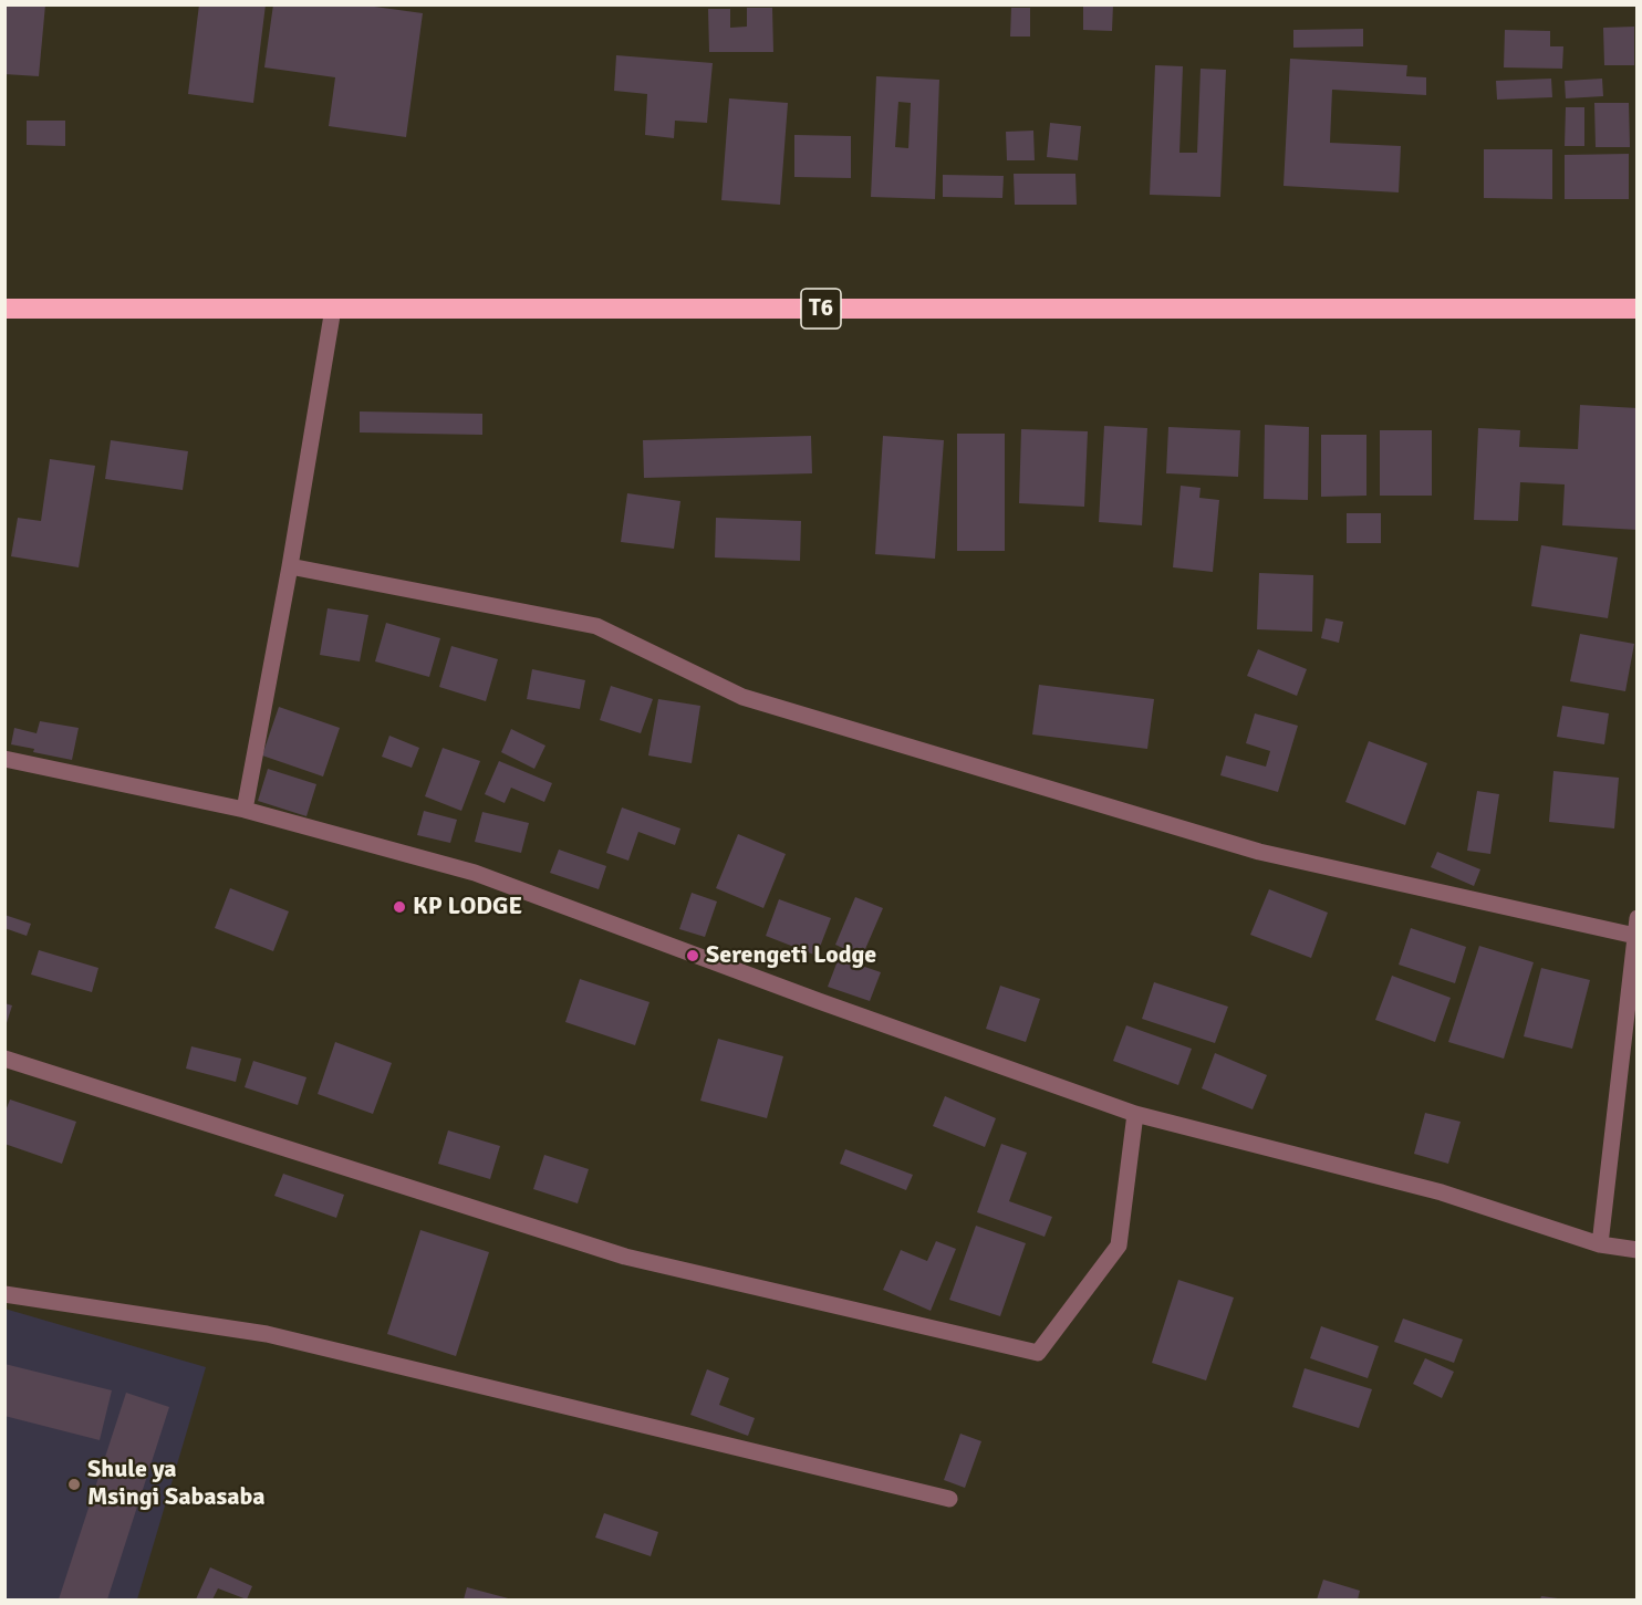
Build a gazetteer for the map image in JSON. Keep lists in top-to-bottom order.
{
  "streets": {
    "highway": ["T6"]
  },
  "places": ["KP LODGE", "Serengeti Lodge", "Shule ya Msingi Sabasaba"]
}
